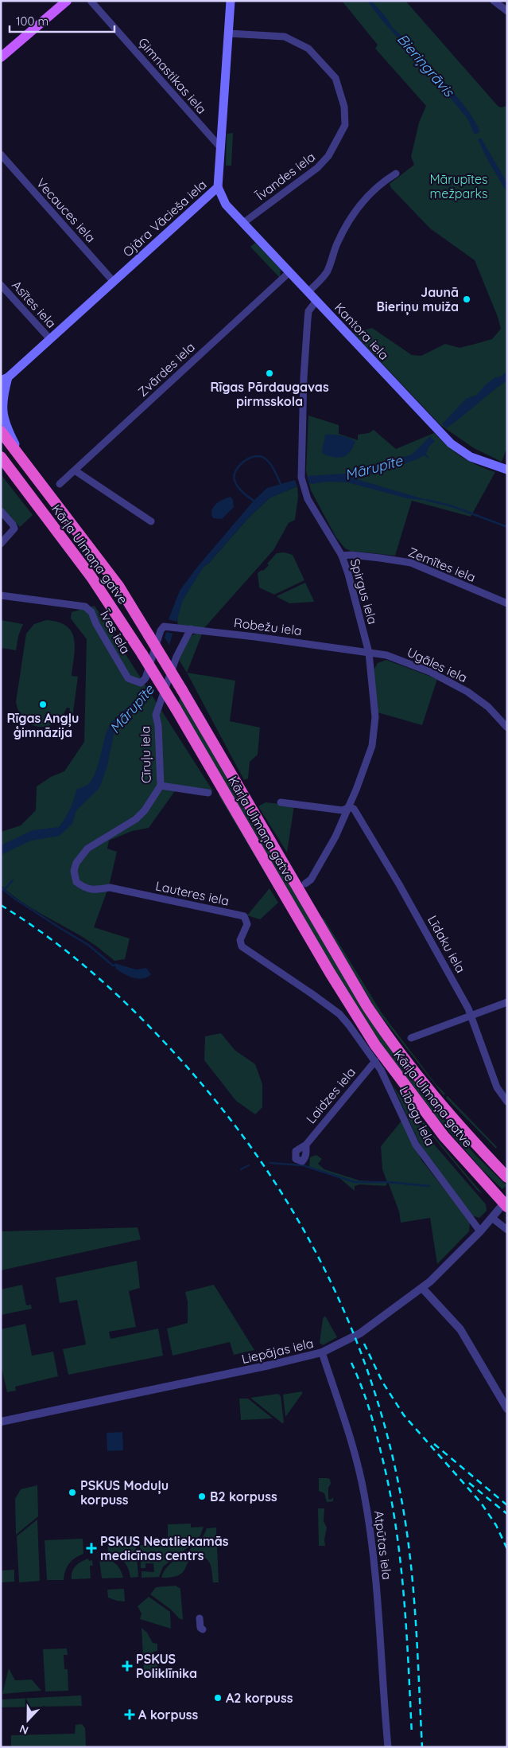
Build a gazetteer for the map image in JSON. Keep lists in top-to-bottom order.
{
  "streets": {
    "highway": ["Kārļa Ulmaņa gatve"],
    "main road": ["Ojāra Vācieša iela", "Kantora iela"],
    "street": [
      "Ģimnastikas iela",
      "Īvandes iela",
      "Vecauces iela",
      "Asītes iela",
      "Zvārdes iela",
      "Zemītes iela",
      "Spirgus iela",
      "Robežu iela",
      "Īves iela",
      "Ugāles iela",
      "Cīruļu iela",
      "Lauteres iela",
      "Līdaku iela",
      "Laidzes iela",
      "Lībagu iela",
      "Liepājas iela",
      "Atpūtas iela"
    ]
  },
  "crossings": [
    ["Ģimnastikas iela", "Ojāra Vācieša iela"],
    ["Īvandes iela", "Ojāra Vācieša iela"],
    ["Īvandes iela", "Kantora iela"],
    ["Vecauces iela", "Ojāra Vācieša iela"],
    ["Ojāra Vācieša iela", "Asītes iela"],
    ["Ojāra Vācieša iela", "Kantora iela"],
    ["Ojāra Vācieša iela", "Kārļa Ulmaņa gatve"],
    ["Kantora iela", "Zvārdes iela"],
    ["Kantora iela", "Spirgus iela"],
    ["Kārļa Ulmaņa gatve", "Liepājas iela"],
    ["Zemītes iela", "Spirgus iela"],
    ["Spirgus iela", "Robežu iela"],
    ["Spirgus iela", "Ugāles iela"],
    ["Spirgus iela", "Līdaku iela"],
    ["Robežu iela", "Īves iela"],
    ["Robežu iela", "Ugāles iela"],
    ["Robežu iela", "Cīruļu iela"],
    ["Cīruļu iela", "Lauteres iela"],
    ["Lauteres iela", "Lībagu iela"],
    ["Laidzes iela", "Lībagu iela"],
    ["Lībagu iela", "Liepājas iela"],
    ["Liepājas iela", "Atpūtas iela"]
  ],
  "water": ["Bieriņgrāvis", "Mārupīte"],
  "parks": ["Mārupītes mežparks"],
  "places": {
    "other": [
      "Jaunā Bieriņu muiža",
      "Rīgas Pārdaugavas pirmsskola",
      "Rīgas Angļu ģimnāzija",
      "PSKUS Moduļu korpuss",
      "B2 korpuss",
      "A2 korpuss"
    ],
    "health": ["PSKUS Neatliekamās medicīnas centrs", "PSKUS Poliklīnika", "A korpuss"]
  },
  "scale_bar": "100 m",
  "north": "bottom"
}
